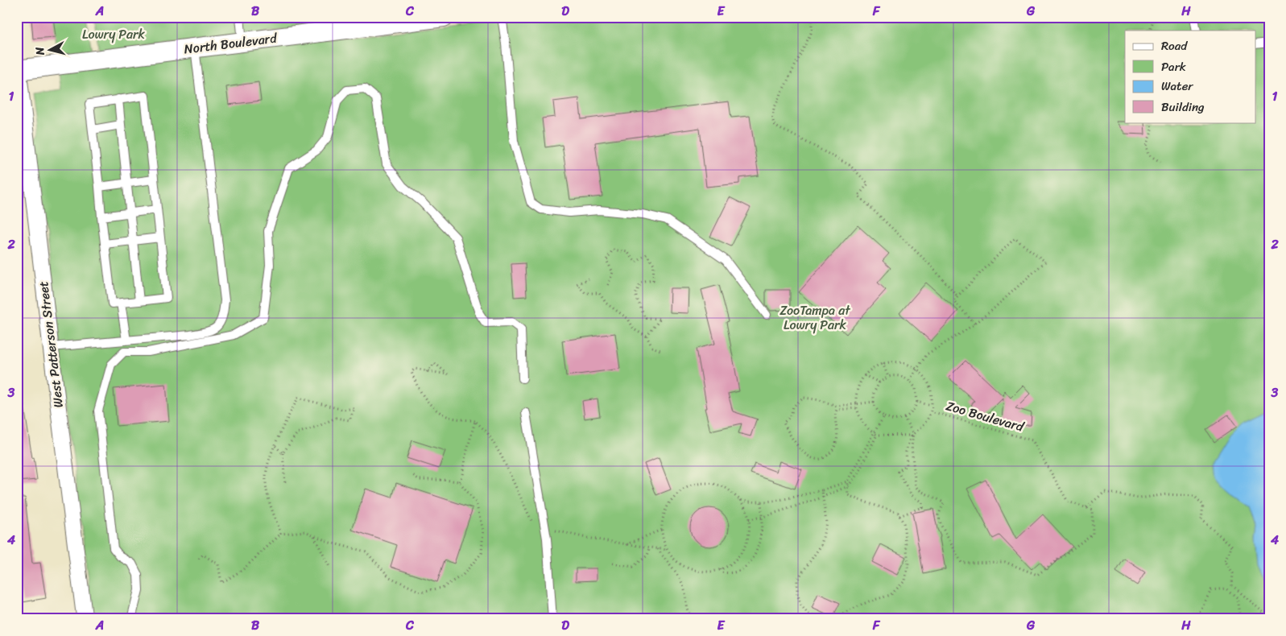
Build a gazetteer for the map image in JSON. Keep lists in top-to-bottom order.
{
  "streets": {
    "street": ["North Boulevard", "West Patterson Street"],
    "path": ["Zoo Boulevard"]
  },
  "crossings": [
    ["North Boulevard", "West Patterson Street"]
  ],
  "parks": ["Lowry Park", "ZooTampa at Lowry Park"],
  "legend": [
    "Road",
    "Park",
    "Water",
    "Building"
  ],
  "north": "left",
  "grid": {
    "columns": [
      "A",
      "B",
      "C",
      "D",
      "E",
      "F",
      "G",
      "H"
    ],
    "rows": [
      "1",
      "2",
      "3",
      "4"
    ]
  }
}
